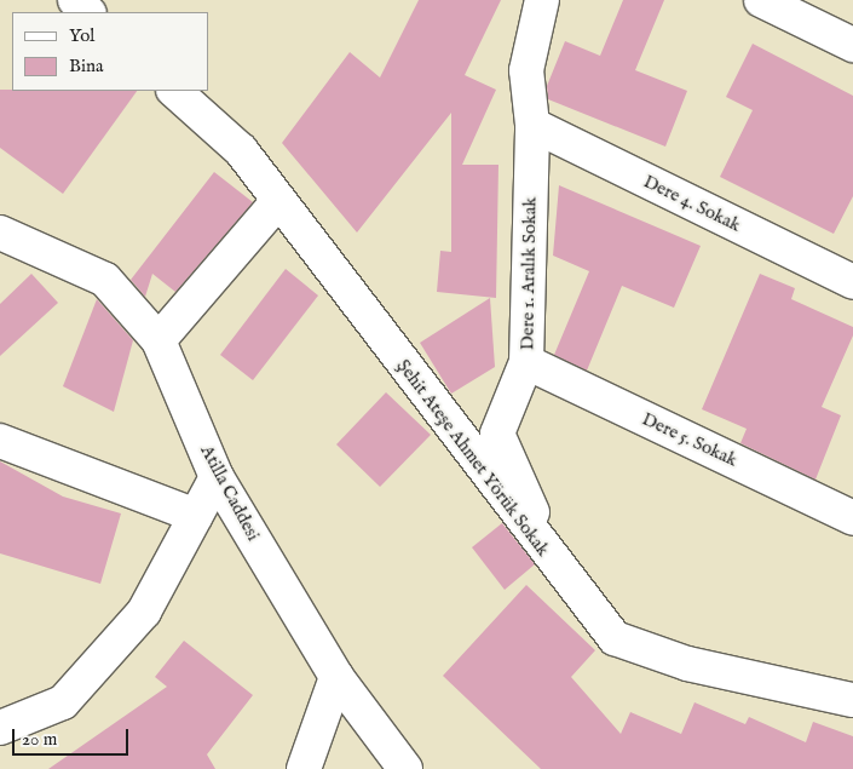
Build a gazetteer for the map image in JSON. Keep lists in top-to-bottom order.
{
  "streets": {
    "street": [
      "Dere 4. Sokak",
      "Dere 1. Aralık Sokak",
      "Dere 5. Sokak",
      "Şehit Ateşe Ahmet Yörük Sokak",
      "Atilla Caddesi"
    ]
  },
  "crossings": [
    ["Dere 4. Sokak", "Dere 1. Aralık Sokak"],
    ["Dere 1. Aralık Sokak", "Dere 5. Sokak"],
    ["Dere 1. Aralık Sokak", "Şehit Ateşe Ahmet Yörük Sokak"]
  ],
  "legend": ["Yol", "Bina"],
  "scale_bar": "20 m"
}
